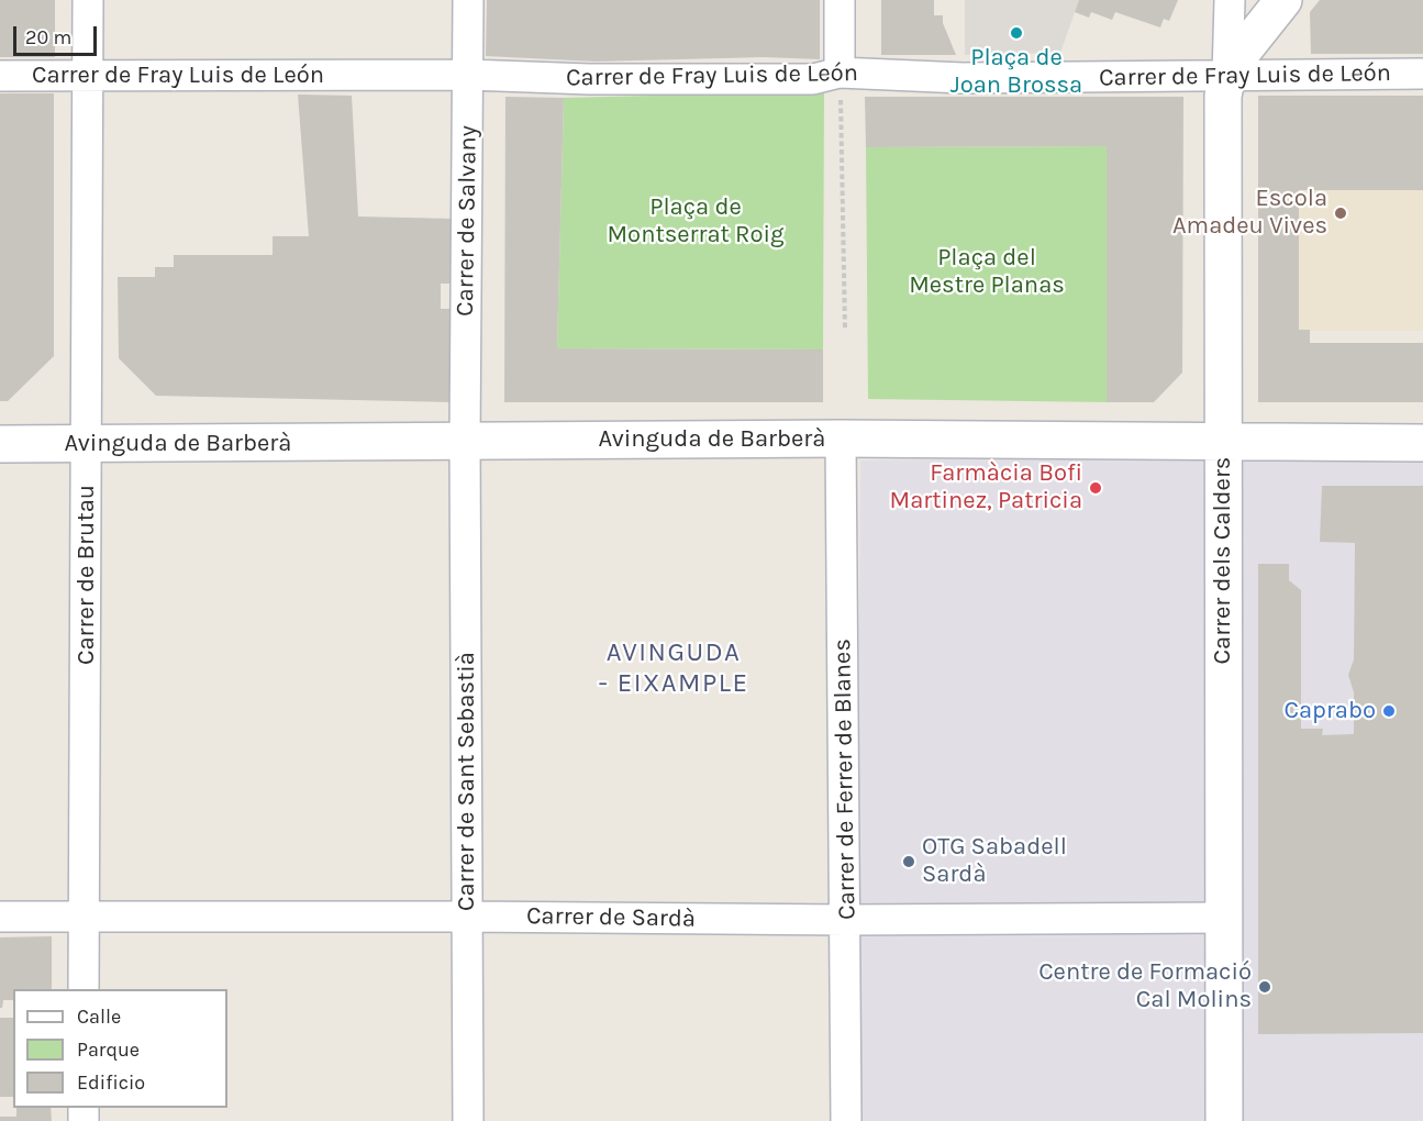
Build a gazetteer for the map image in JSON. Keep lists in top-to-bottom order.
{
  "streets": {
    "street": [
      "Carrer de Fray Luis de León",
      "Carrer de Salvany",
      "Avinguda de Barberà",
      "Carrer dels Calders",
      "Carrer de Brutau",
      "Carrer de Ferrer de Blanes",
      "Carrer de Sant Sebastià",
      "Carrer de Sardà"
    ]
  },
  "crossings": [
    ["Carrer de Fray Luis de León", "Carrer de Salvany"],
    ["Carrer de Fray Luis de León", "Carrer dels Calders"],
    ["Carrer de Fray Luis de León", "Carrer de Brutau"],
    ["Carrer de Salvany", "Avinguda de Barberà"],
    ["Carrer de Salvany", "Carrer de Sant Sebastià"],
    ["Avinguda de Barberà", "Carrer dels Calders"],
    ["Avinguda de Barberà", "Carrer de Brutau"],
    ["Avinguda de Barberà", "Carrer de Ferrer de Blanes"],
    ["Avinguda de Barberà", "Carrer de Sant Sebastià"],
    ["Carrer dels Calders", "Carrer de Sardà"],
    ["Carrer de Brutau", "Carrer de Sardà"],
    ["Carrer de Ferrer de Blanes", "Carrer de Sardà"],
    ["Carrer de Sant Sebastià", "Carrer de Sardà"]
  ],
  "districts": ["AVINGUDA - EIXAMPLE"],
  "parks": ["Plaça de Montserrat Roig", "Plaça del Mestre Planas"],
  "places": [
    "Plaça de Joan Brossa",
    "Escola Amadeu Vives",
    "Farmàcia Bofi Martinez, Patricia",
    "Caprabo",
    "OTG Sabadell Sardà",
    "Centre de Formació Cal Molins"
  ],
  "legend": ["Calle", "Parque", "Edificio"],
  "scale_bar": "20 m"
}
